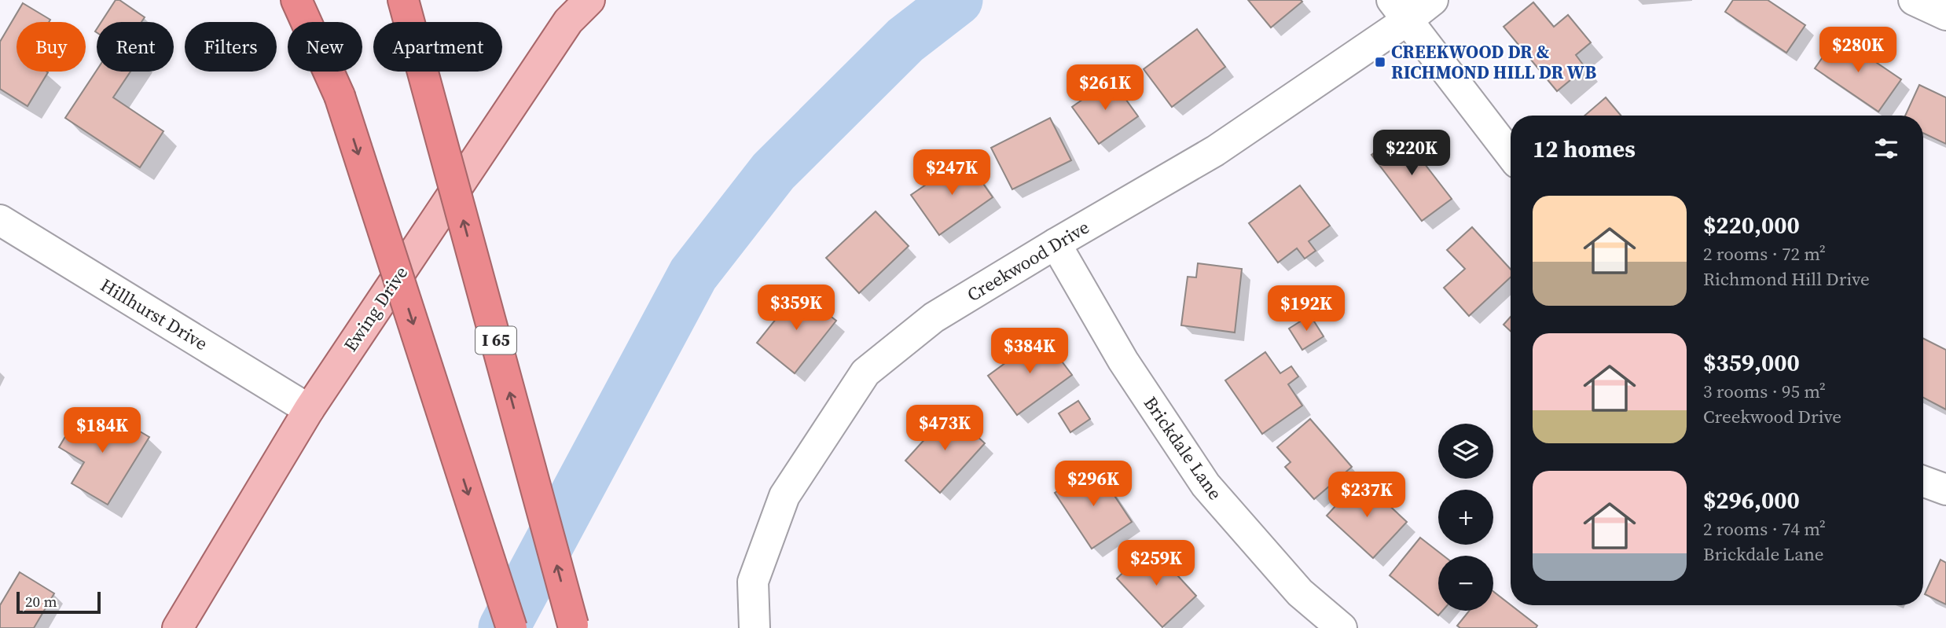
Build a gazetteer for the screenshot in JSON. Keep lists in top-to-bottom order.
{
  "streets": {
    "highway": ["I 65"],
    "main road": ["Ewing Drive"],
    "street": ["Creekwood Drive", "Hillhurst Drive", "Brickdale Lane"]
  },
  "crossings": [
    ["Creekwood Drive", "Brickdale Lane"],
    ["Ewing Drive", "Hillhurst Drive"]
  ],
  "places": {
    "transit": ["CREEKWOOD DR & RICHMOND HILL DR WB"]
  },
  "scale_bar": "20 m",
  "page": {
    "chip": [
      "Buy",
      "Rent",
      "Filters",
      "New",
      "Apartment"
    ],
    "price": [
      "$280K",
      "$261K",
      "$220K",
      "$247K",
      "$359K",
      "$192K",
      "$384K",
      "$473K",
      "$184K",
      "$296K",
      "$237K",
      "$259K"
    ],
    "heading": "12 homes",
    "list": [
      {
        "name": "$220,000",
        "note": "2 rooms · 72 m² · Richmond Hill Drive"
      },
      {
        "name": "$359,000",
        "note": "3 rooms · 95 m² · Creekwood Drive"
      },
      {
        "name": "$296,000",
        "note": "2 rooms · 74 m² · Brickdale Lane"
      }
    ],
    "map_buttons": ["+", "−"],
    "scale": "20 m"
  }
}
